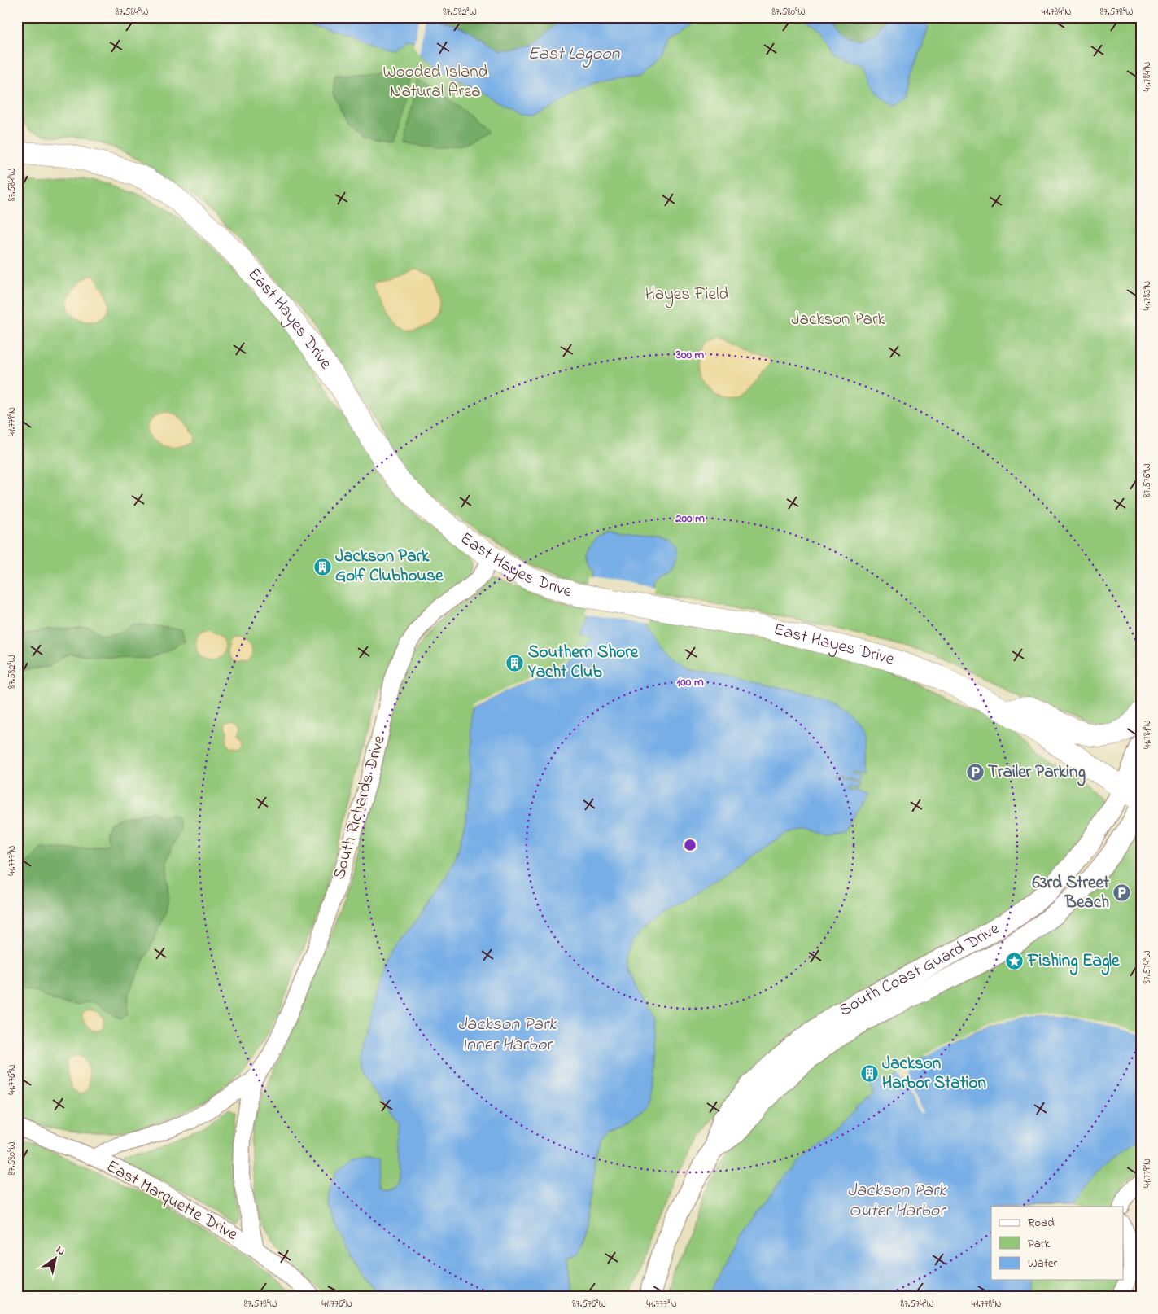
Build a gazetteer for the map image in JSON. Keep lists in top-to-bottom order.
{
  "streets": {
    "highway": ["East Hayes Drive"],
    "main road": ["South Coast Guard Drive"],
    "street": ["South Richards Drive", "East Marquette Drive"]
  },
  "crossings": [
    ["East Hayes Drive", "South Richards Drive"],
    ["East Hayes Drive", "South Coast Guard Drive"],
    ["South Richards Drive", "East Marquette Drive"]
  ],
  "water": ["East Lagoon", "Jackson Park Inner Harbor", "Jackson Park Outer Harbor"],
  "parks": ["Wooded Island Natural Area", "Hayes Field", "Jackson Park"],
  "places": {
    "building": ["Jackson Park Golf Clubhouse", "Southern Shore Yacht Club", "Jackson Harbor Station"],
    "parking": ["Trailer Parking", "63rd Street Beach"],
    "place": ["Fishing Eagle"]
  },
  "legend": ["Road", "Park", "Water"],
  "north": "top right",
  "coordinates": [
    "87.584°W",
    "87.582°W",
    "87.580°W",
    "41.784°N",
    "87.578°W",
    "41.783°N",
    "41.779°N",
    "87.576°W",
    "41.781°N",
    "41.777°N",
    "87.574°W",
    "41.776°N",
    "41.778°N"
  ],
  "rings": ["300 m", "200 m", "100 m"]
}
